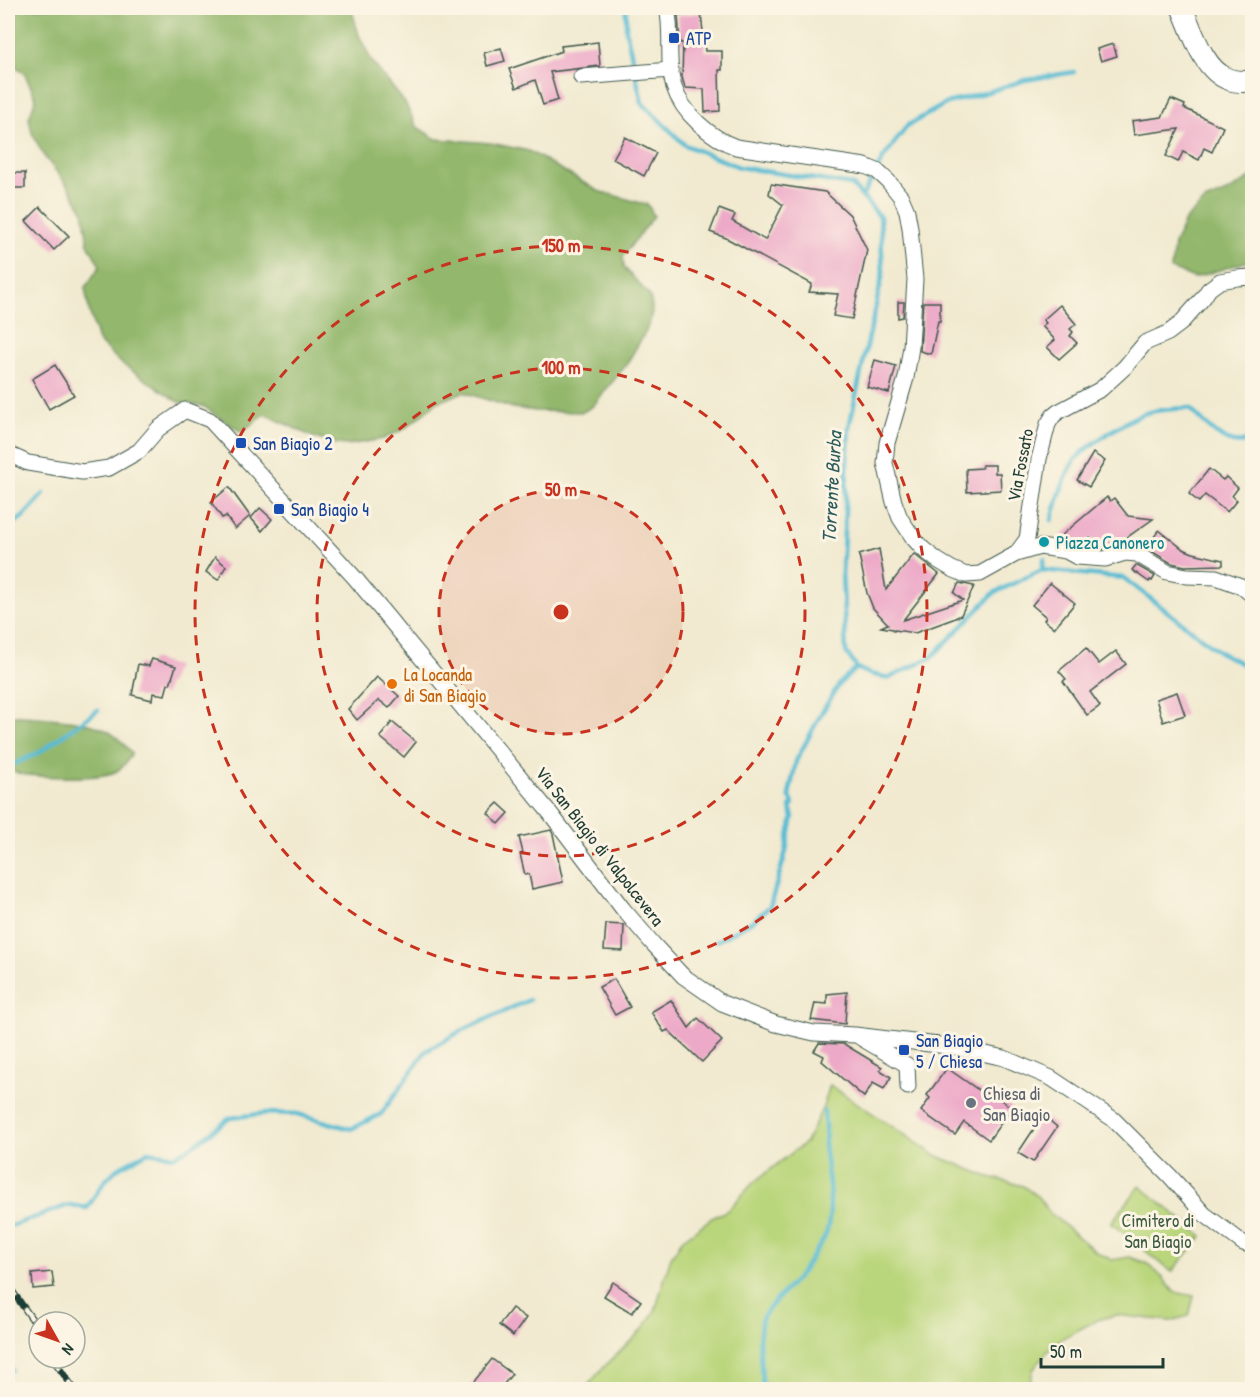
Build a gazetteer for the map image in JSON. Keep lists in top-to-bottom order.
{
  "streets": {
    "street": ["Via Fossato", "Via San Biagio di Valpolcevera"]
  },
  "water": ["Torrente Burba"],
  "parks": ["Cimitero di San Biagio"],
  "places": {
    "transit": [
      "ATP",
      "San Biagio 2",
      "San Biagio 4",
      "San Biagio 5 / Chiesa"
    ],
    "other": ["Piazza Canonero", "La Locanda di San Biagio", "Chiesa di San Biagio"]
  },
  "scale_bar": "50 m",
  "north": "bottom right",
  "rings": ["150 m", "100 m", "50 m"]
}
